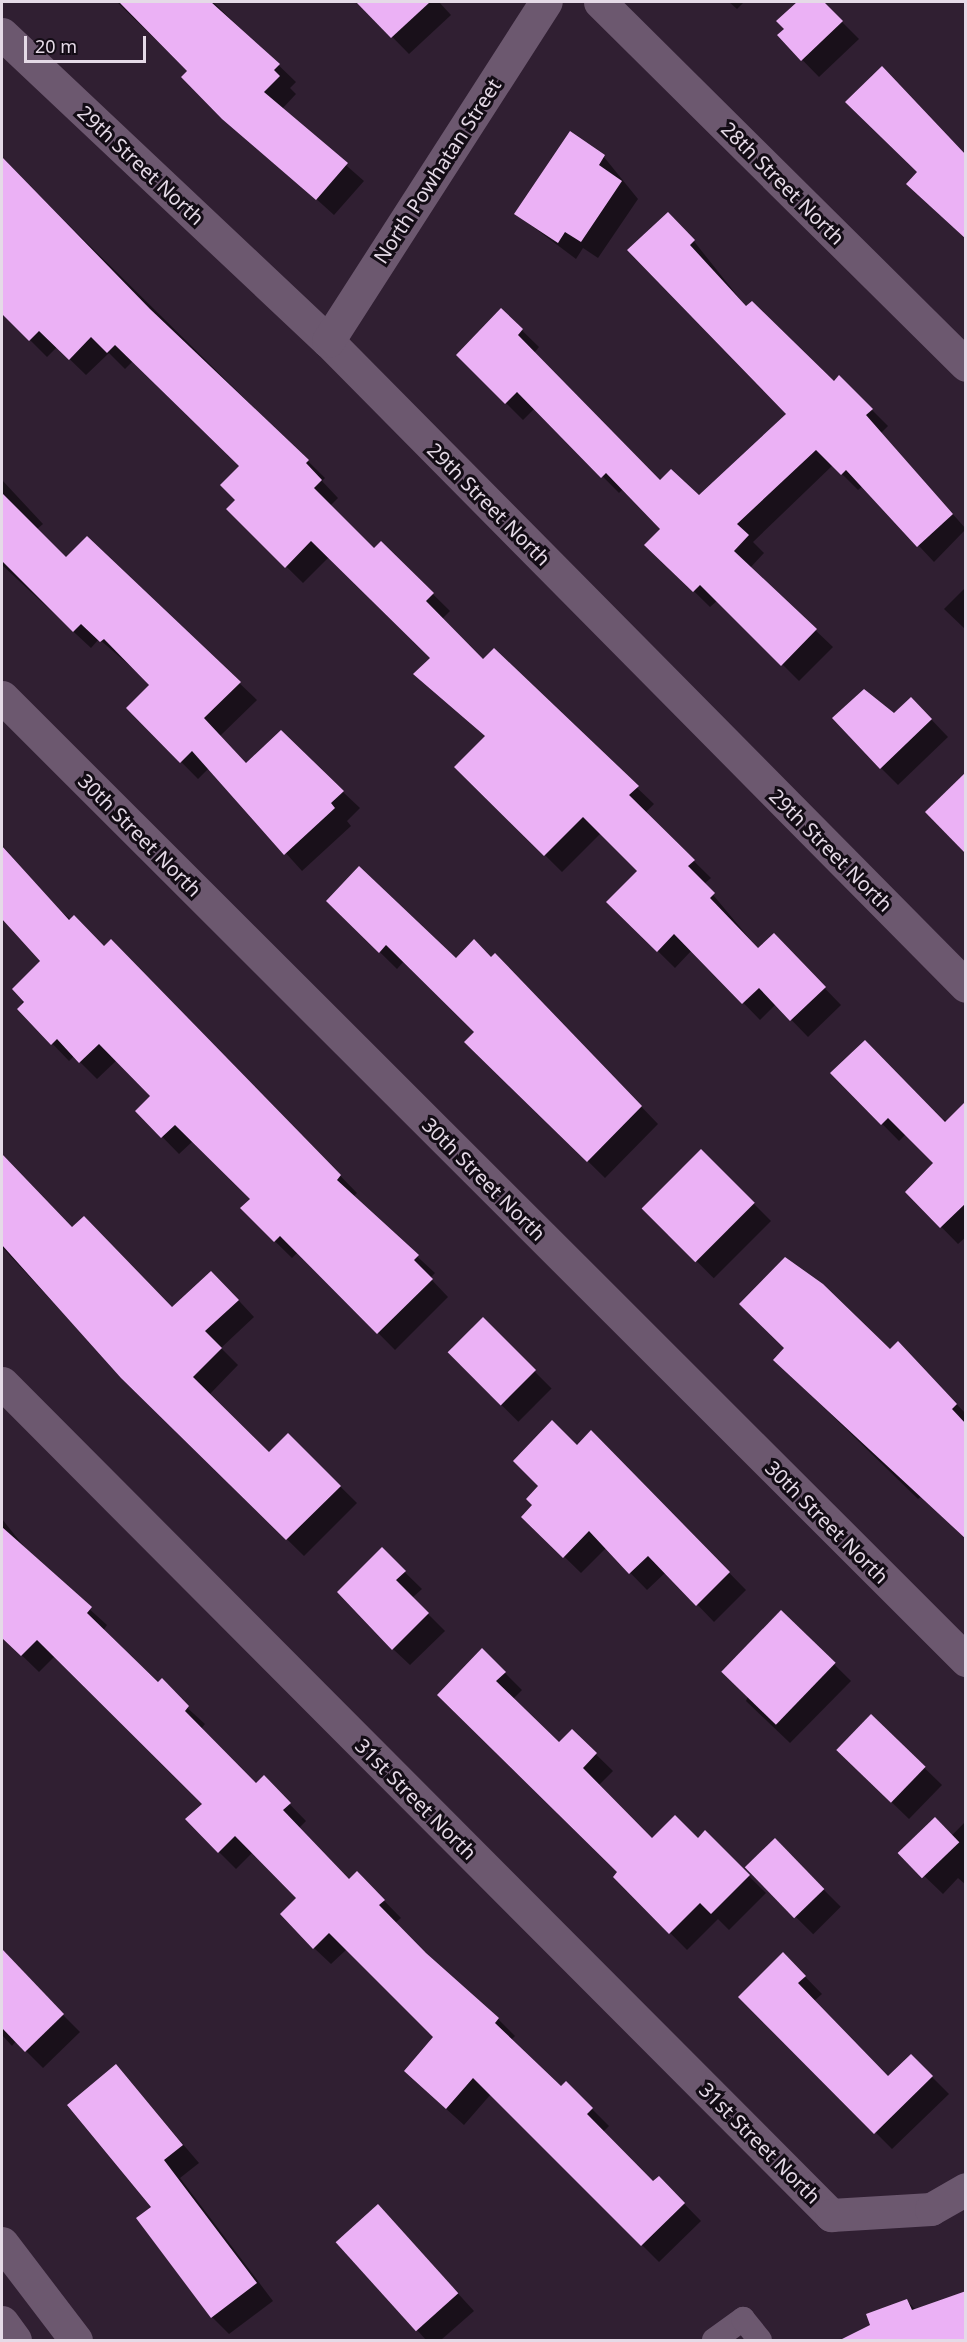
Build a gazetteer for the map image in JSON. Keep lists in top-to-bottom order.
{
  "streets": {
    "street": [
      "29th Street North",
      "North Powhatan Street",
      "28th Street North",
      "30th Street North",
      "31st Street North"
    ]
  },
  "crossings": [
    ["29th Street North", "North Powhatan Street"]
  ],
  "scale_bar": "20 m"
}
